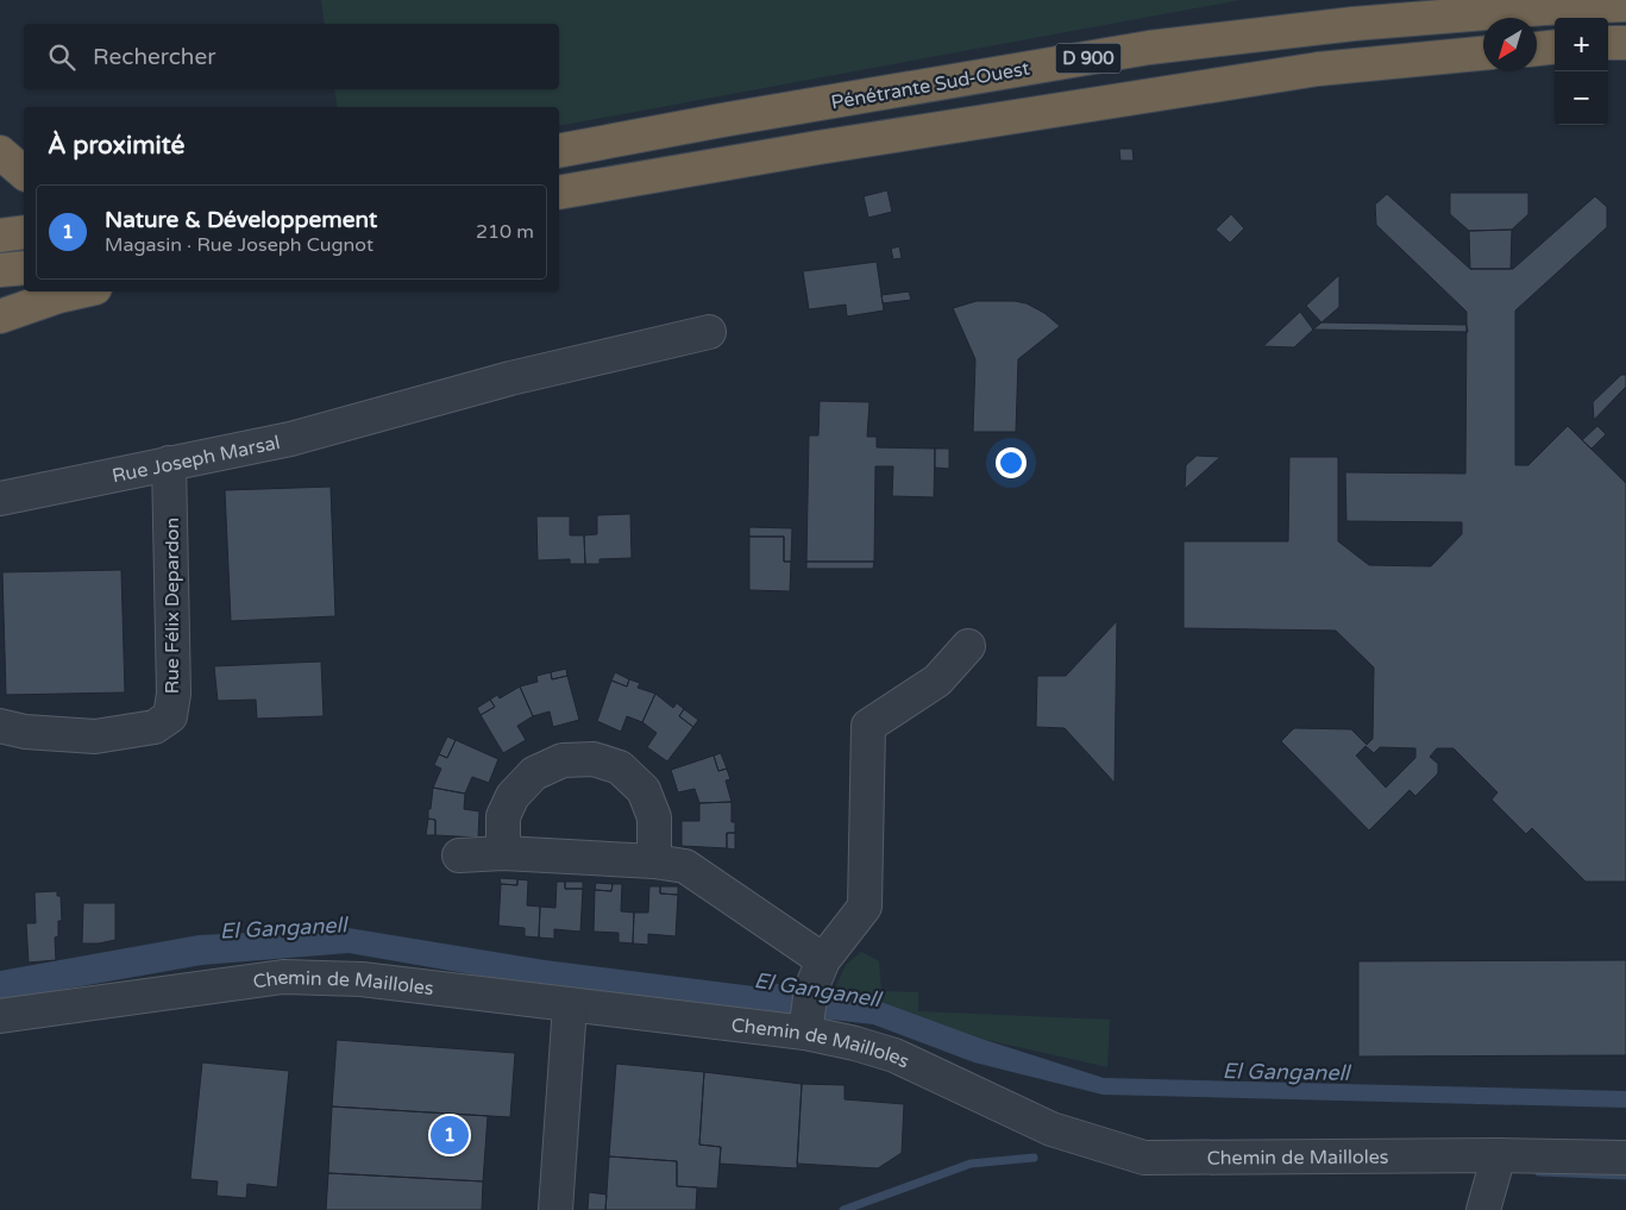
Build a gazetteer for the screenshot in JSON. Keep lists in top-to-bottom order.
{
  "streets": {
    "highway": ["D 900", "Pénétrante Sud-Ouest"],
    "street": ["Rue Joseph Marsal", "Rue Félix Depardon", "Chemin de Mailloles"]
  },
  "crossings": [
    ["Rue Joseph Marsal", "Rue Félix Depardon"]
  ],
  "water": ["El Ganganell"],
  "north": "bottom left",
  "page": {
    "map_buttons": ["+", "−"],
    "search": "Rechercher",
    "heading": "À proximité",
    "list": [
      {
        "mark": "1",
        "name": "Nature & Développement",
        "note": "Magasin · Rue Joseph Cugnot",
        "value": "210 m"
      }
    ],
    "pins": "1"
  }
}
